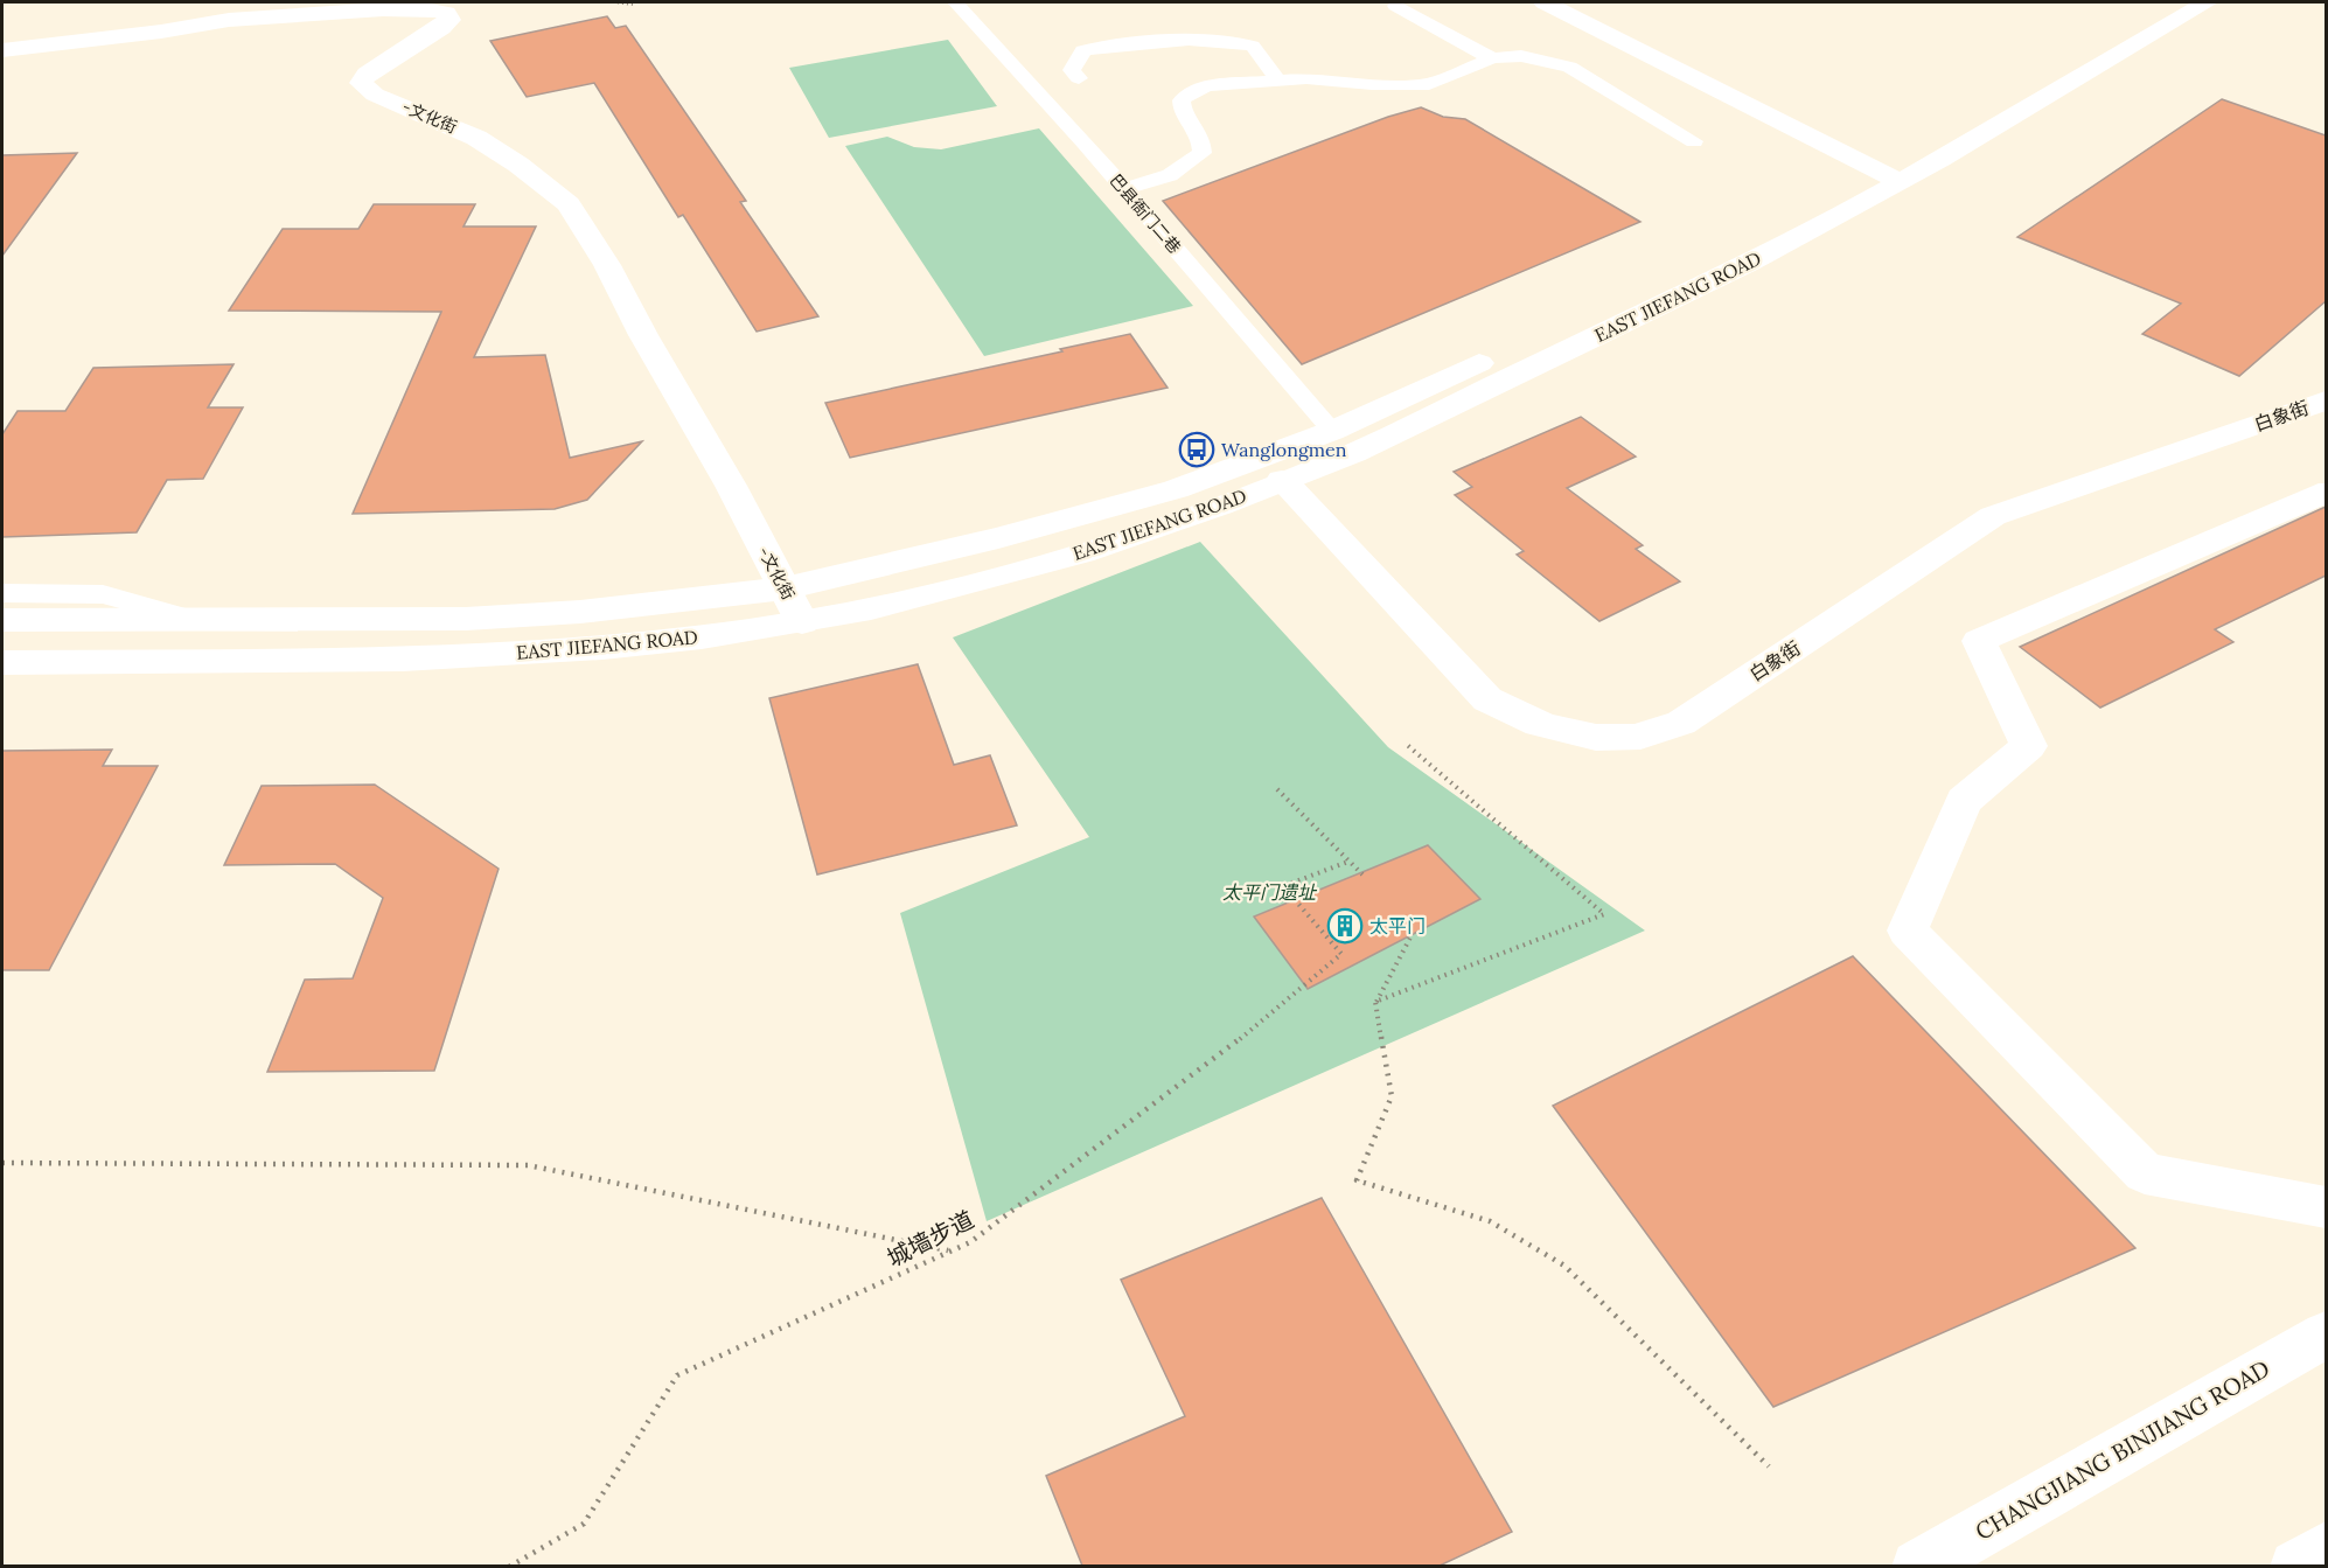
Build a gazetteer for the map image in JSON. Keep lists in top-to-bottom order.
{
  "streets": {
    "main road": [
      "-文化街",
      "EAST JIEFANG ROAD",
      "白象街",
      "CHANGJIANG BINJIANG ROAD"
    ],
    "lane": ["巴县衙门二巷"],
    "path": ["城墙步道"]
  },
  "crossings": [
    ["-文化街", "EAST JIEFANG ROAD"],
    ["巴县衙门二巷", "EAST JIEFANG ROAD"],
    ["EAST JIEFANG ROAD", "白象街"]
  ],
  "parks": ["太平门遗址"],
  "places": {
    "bus stop": ["Wanglongmen"],
    "building": ["太平门"]
  }
}
